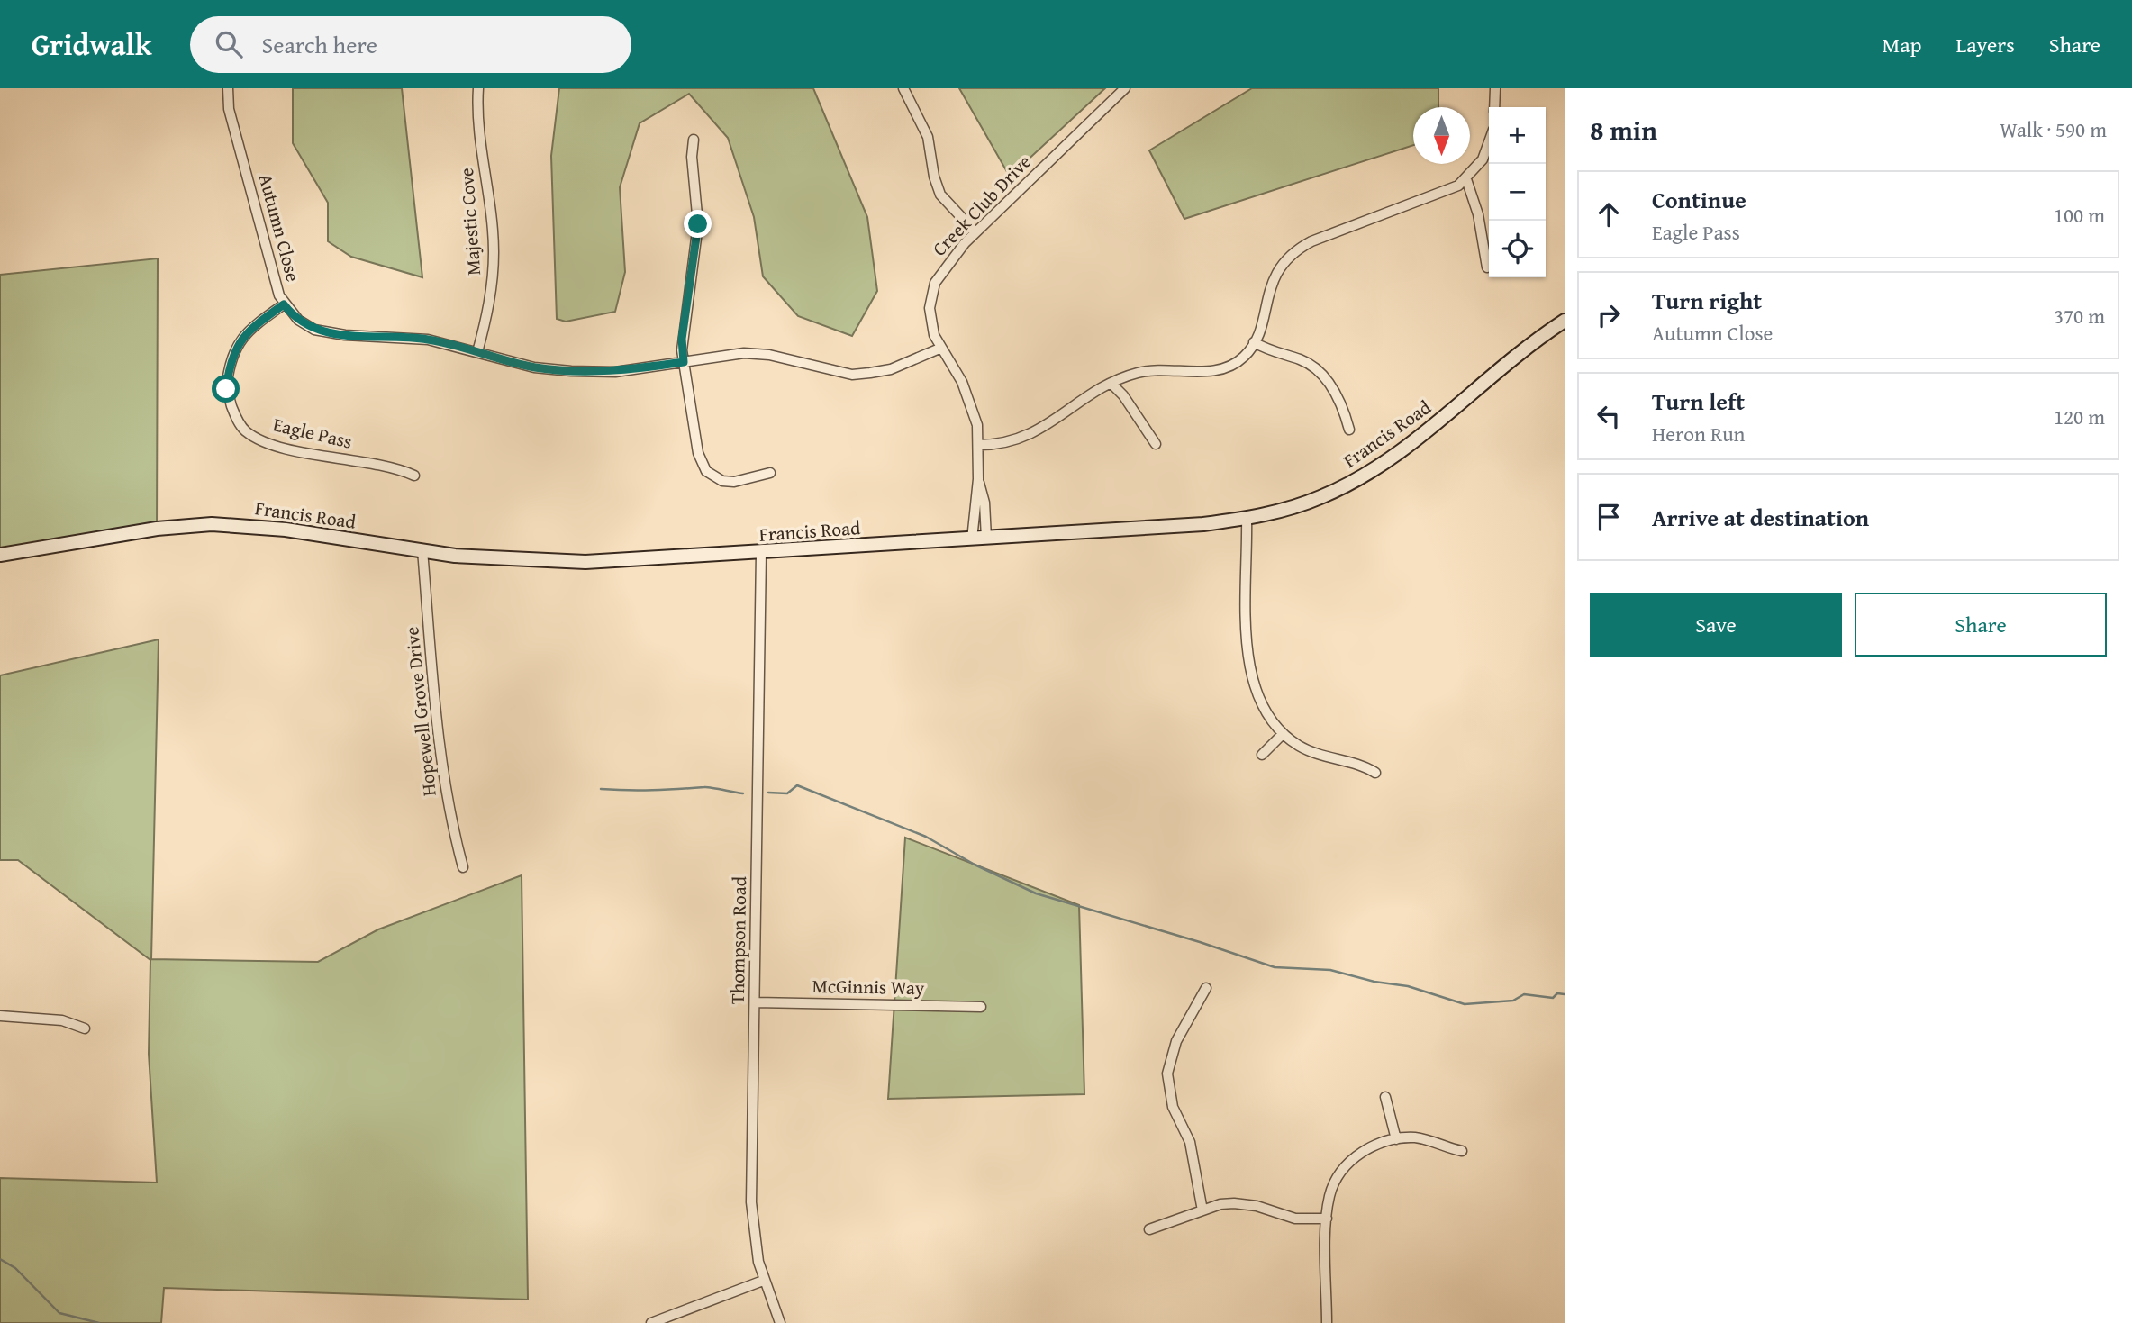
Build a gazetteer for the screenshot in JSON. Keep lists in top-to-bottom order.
{
  "streets": {
    "street": [
      "Creek Club Drive",
      "Majestic Cove",
      "Autumn Close",
      "Eagle Pass",
      "Francis Road",
      "Hopewell Grove Drive",
      "Thompson Road",
      "McGinnis Way"
    ]
  },
  "crossings": [
    ["Creek Club Drive", "Autumn Close"],
    ["Creek Club Drive", "Francis Road"],
    ["Majestic Cove", "Autumn Close"],
    ["Autumn Close", "Eagle Pass"],
    ["Francis Road", "Hopewell Grove Drive"],
    ["Francis Road", "Thompson Road"],
    ["Thompson Road", "McGinnis Way"]
  ],
  "north": "bottom",
  "page": {
    "header": "Gridwalk",
    "search": "Search here",
    "nav": ["Map", "Layers", "Share"],
    "heading": ["8 min", "Walk · 590 m"],
    "map_buttons": ["+", "−"],
    "list": [
      ["Continue", "Eagle Pass", "100 m"],
      ["Turn right", "Autumn Close", "370 m"],
      ["Turn left", "Heron Run", "120 m"],
      "Arrive at destination"
    ],
    "buttons": ["Save", "Share"]
  }
}
